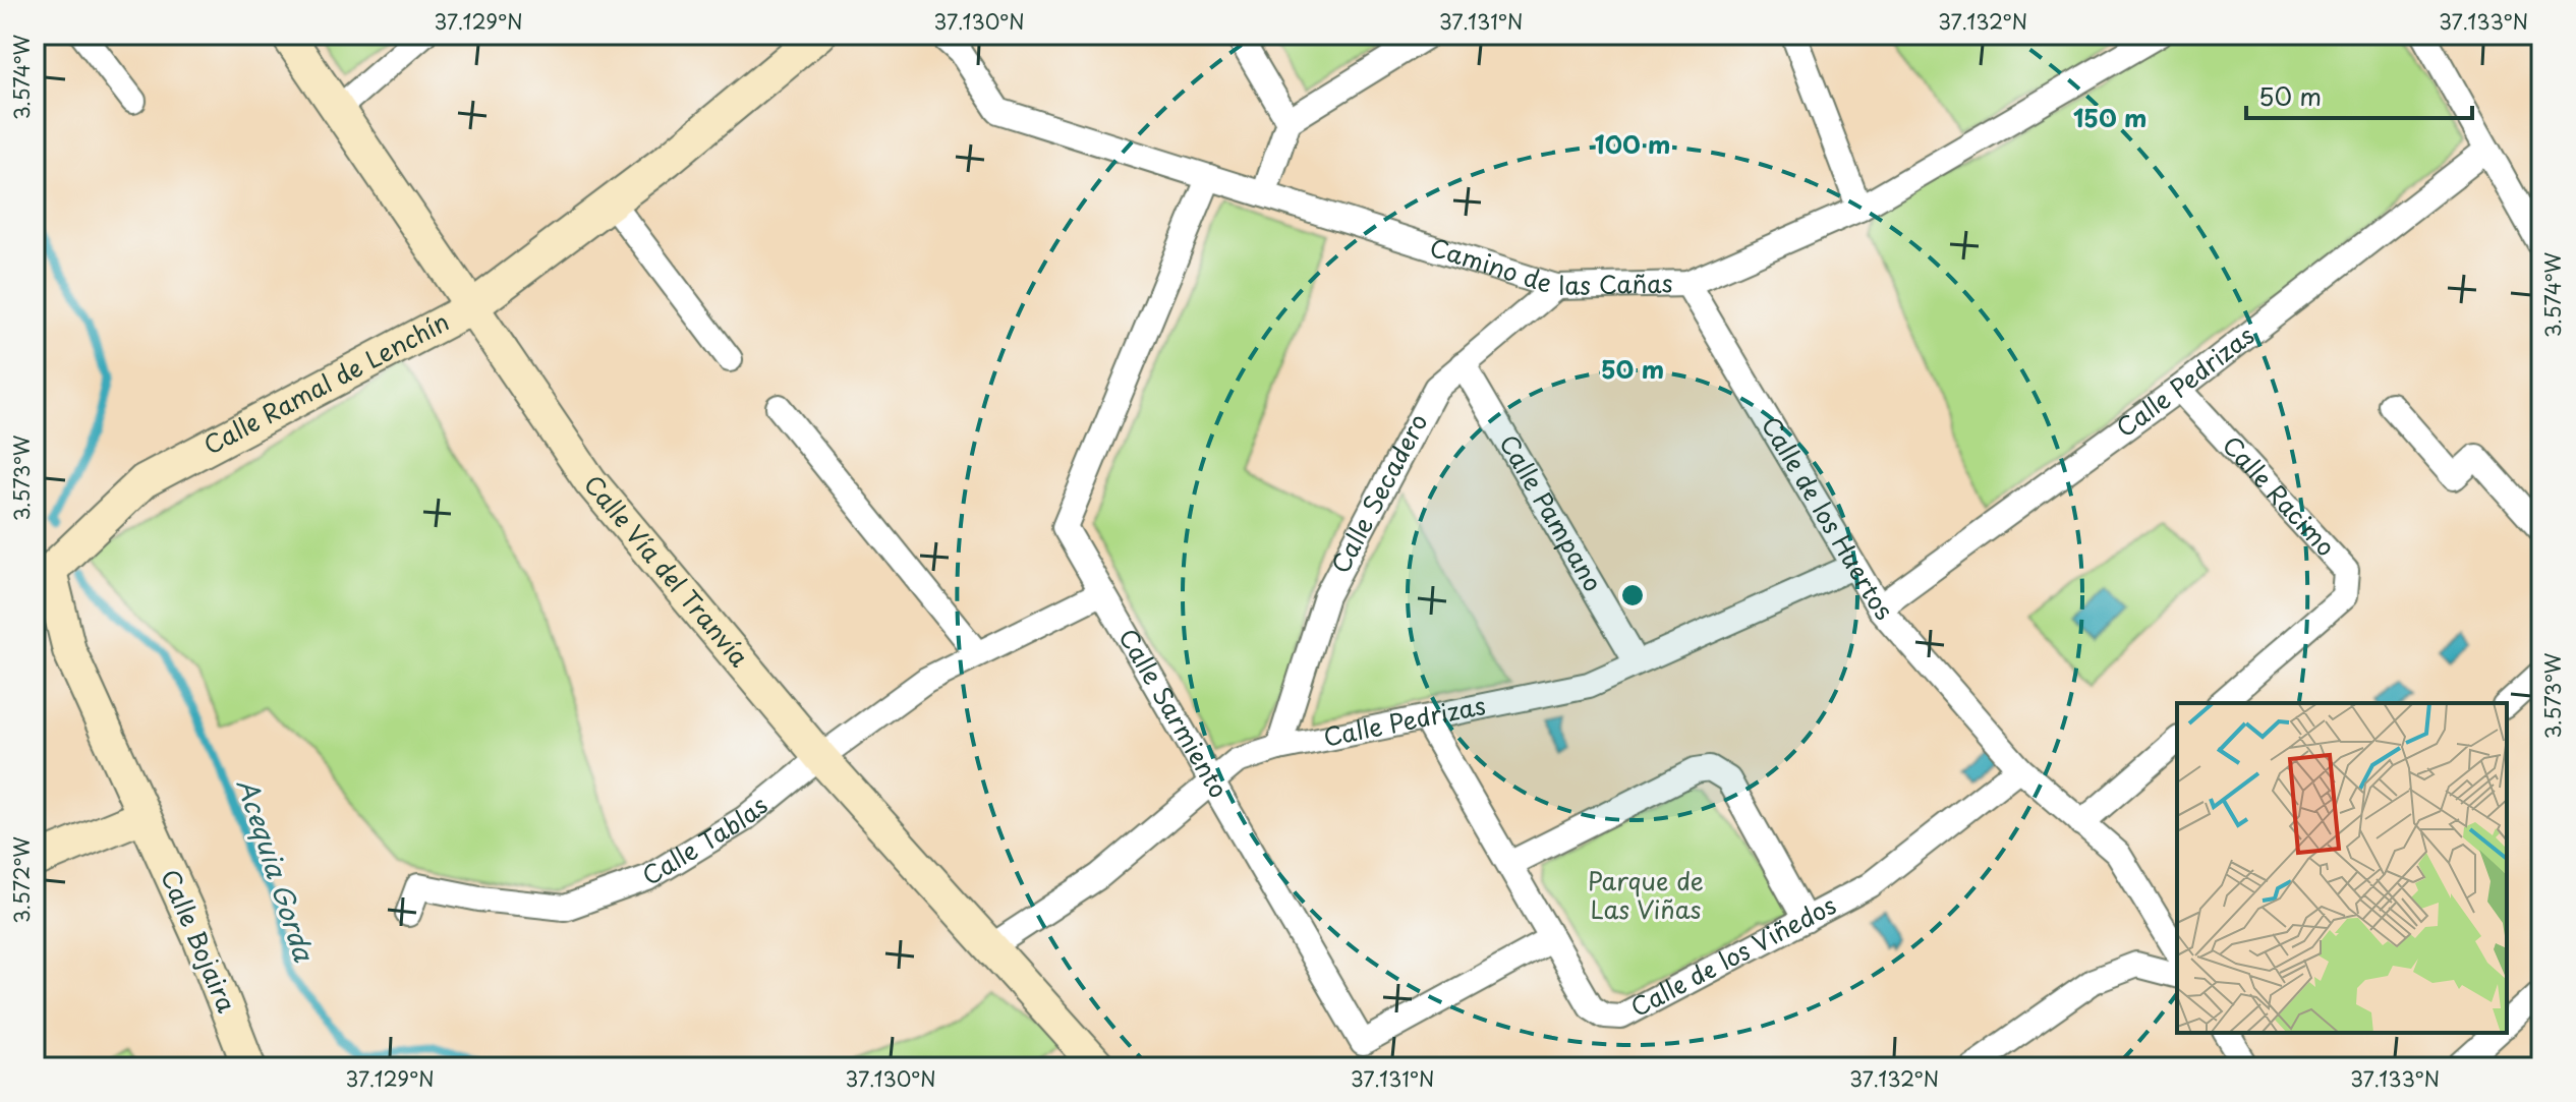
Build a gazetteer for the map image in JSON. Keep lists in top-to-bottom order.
{
  "streets": {
    "street": [
      "Camino de las Cañas",
      "Calle Pedrizas",
      "Calle Ramal de Lenchín",
      "Calle Secadero",
      "Calle Racimo",
      "Calle Pampano",
      "Calle de los Huertos",
      "Calle Vía del Tranvía",
      "Calle Sarmiento",
      "Calle Tablas",
      "Calle Bojaira",
      "Calle de los Viñedos"
    ]
  },
  "crossings": [
    ["Camino de las Cañas", "Calle Secadero"],
    ["Camino de las Cañas", "Calle de los Huertos"],
    ["Camino de las Cañas", "Calle Sarmiento"],
    ["Calle Pedrizas", "Calle Secadero"],
    ["Calle Pedrizas", "Calle Racimo"],
    ["Calle Pedrizas", "Calle Pampano"],
    ["Calle Pedrizas", "Calle de los Huertos"],
    ["Calle Pedrizas", "Calle Vía del Tranvía"],
    ["Calle Pedrizas", "Calle Sarmiento"],
    ["Calle Pedrizas", "Calle de los Viñedos"],
    ["Calle Ramal de Lenchín", "Calle Vía del Tranvía"],
    ["Calle Ramal de Lenchín", "Calle Bojaira"],
    ["Calle Secadero", "Calle Pampano"],
    ["Calle de los Huertos", "Calle de los Viñedos"],
    ["Calle Vía del Tranvía", "Calle Tablas"],
    ["Calle Sarmiento", "Calle Tablas"],
    ["Calle Sarmiento", "Calle de los Viñedos"]
  ],
  "water": ["Acequia Gorda"],
  "parks": ["Parque de Las Viñas"],
  "scale_bar": "50 m",
  "coordinates": [
    "37.129°N",
    "37.130°N",
    "37.131°N",
    "37.132°N",
    "37.133°N",
    "3.574°W",
    "3.573°W",
    "3.572°W"
  ],
  "rings": ["150 m", "100 m", "50 m"]
}
